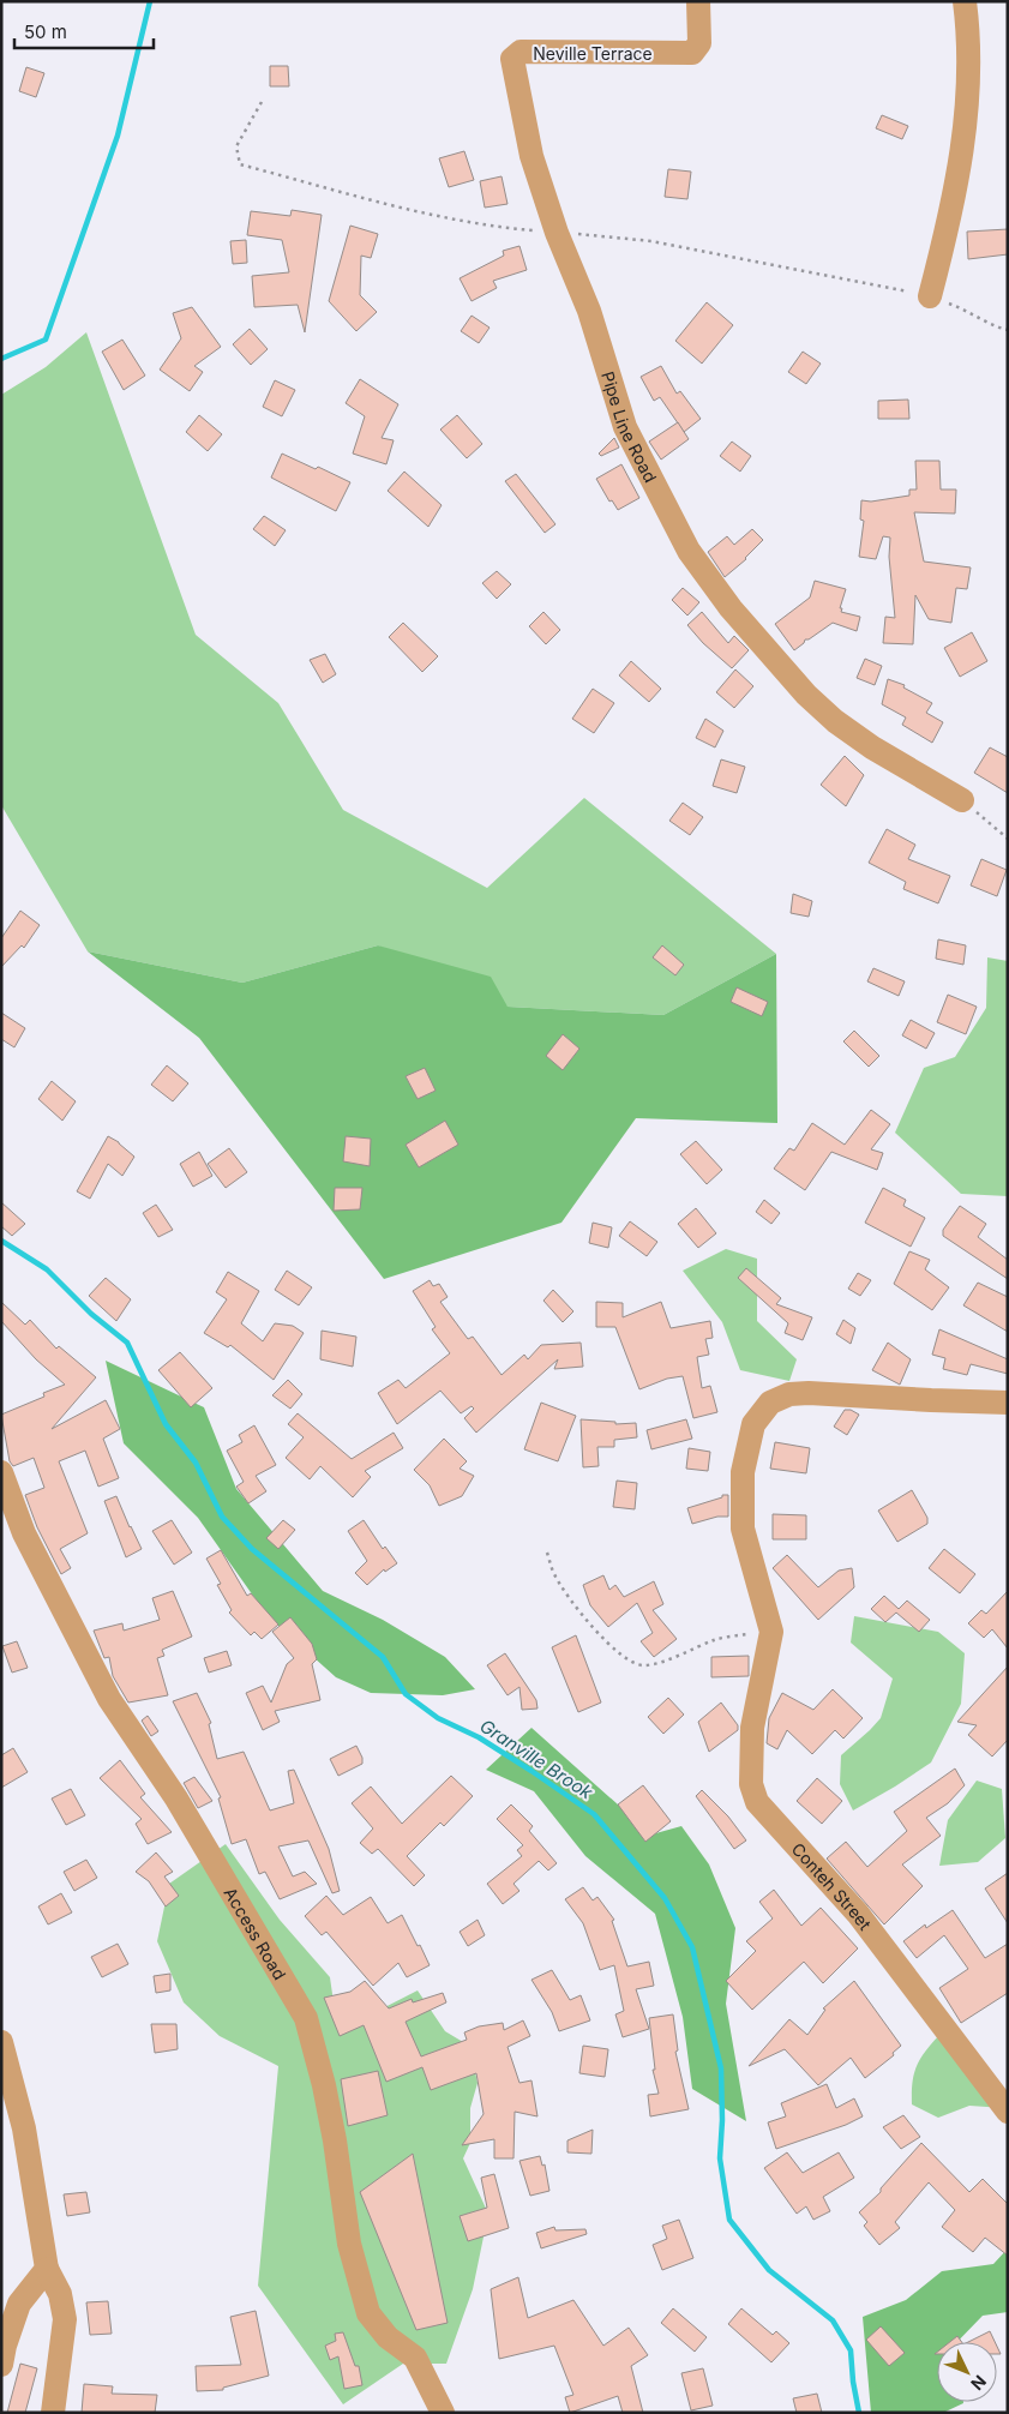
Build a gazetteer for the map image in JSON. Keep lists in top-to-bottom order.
{
  "streets": {
    "street": [
      "Neville Terrace",
      "Pipe Line Road",
      "Conteh Street",
      "Access Road"
    ]
  },
  "crossings": [
    ["Neville Terrace", "Pipe Line Road"]
  ],
  "water": ["Granville Brook"],
  "scale_bar": "50 m",
  "north": "bottom right"
}
